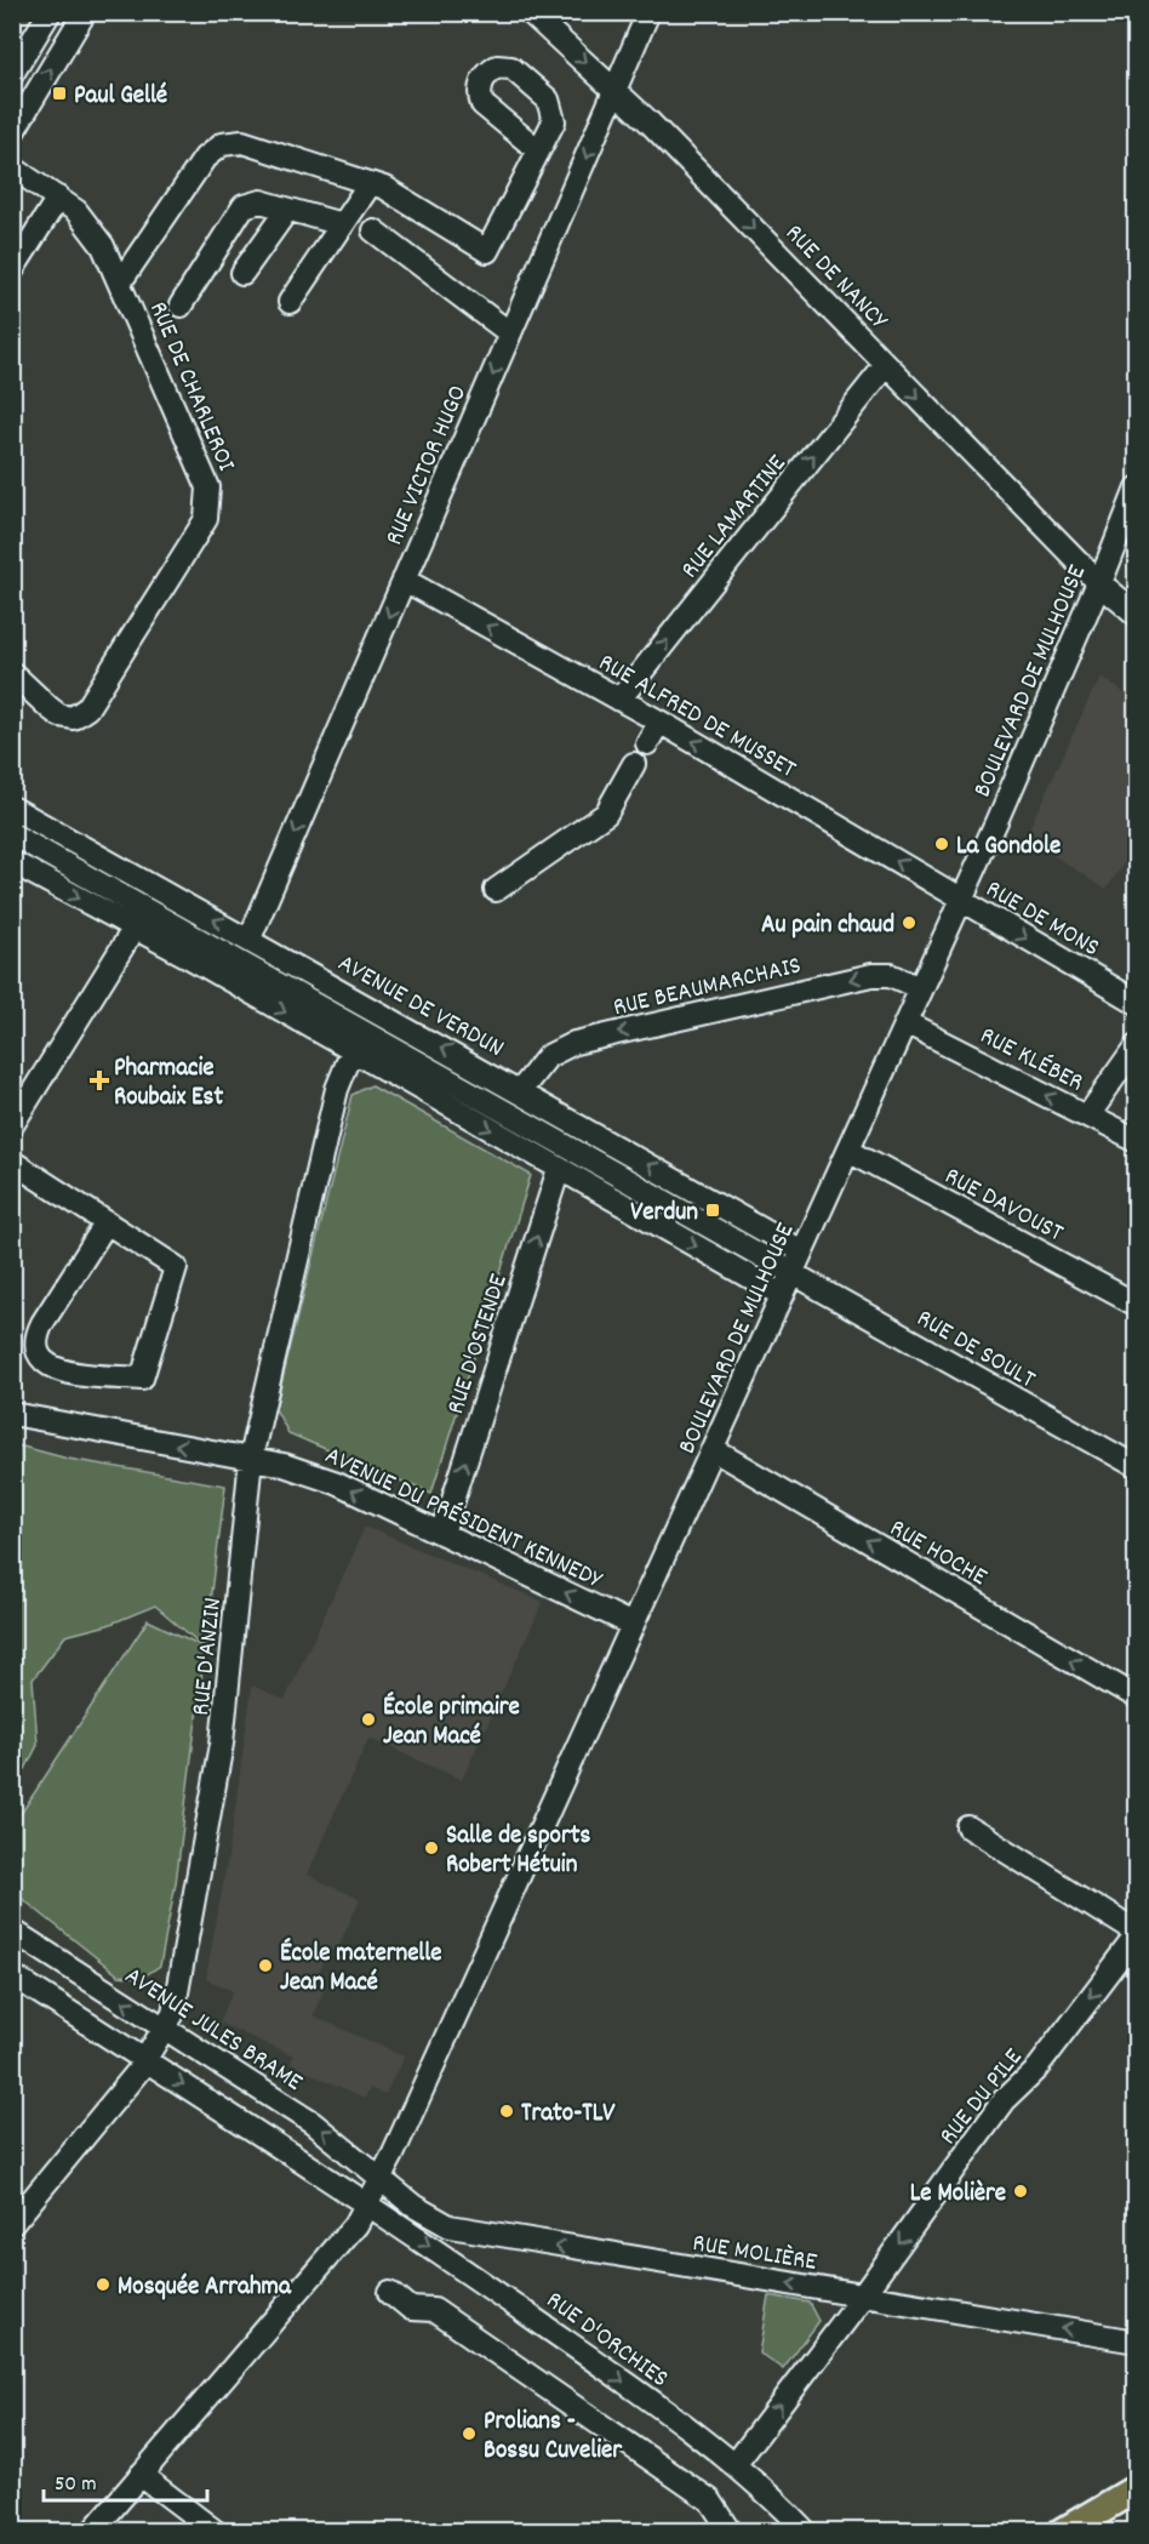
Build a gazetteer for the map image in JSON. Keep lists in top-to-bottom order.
{
  "streets": {
    "street": [
      "RUE DE NANCY",
      "RUE DE CHARLEROI",
      "RUE VICTOR HUGO",
      "RUE LAMARTINE",
      "BOULEVARD DE MULHOUSE",
      "RUE ALFRED DE MUSSET",
      "RUE DE MONS",
      "RUE BEAUMARCHAIS",
      "AVENUE DE VERDUN",
      "RUE KLÉBER",
      "RUE DAVOUST",
      "RUE D'OSTENDE",
      "RUE DE SOULT",
      "AVENUE DU PRÉSIDENT KENNEDY",
      "RUE HOCHE",
      "RUE D'ANZIN",
      "AVENUE JULES BRAME",
      "RUE DU PILE",
      "RUE MOLIÈRE",
      "RUE D'ORCHIES"
    ]
  },
  "crossings": [
    ["RUE DE NANCY", "RUE VICTOR HUGO"],
    ["RUE DE NANCY", "RUE LAMARTINE"],
    ["RUE DE NANCY", "BOULEVARD DE MULHOUSE"],
    ["RUE VICTOR HUGO", "RUE ALFRED DE MUSSET"],
    ["RUE VICTOR HUGO", "AVENUE DE VERDUN"],
    ["RUE LAMARTINE", "RUE ALFRED DE MUSSET"],
    ["BOULEVARD DE MULHOUSE", "RUE ALFRED DE MUSSET"],
    ["BOULEVARD DE MULHOUSE", "RUE DE MONS"],
    ["BOULEVARD DE MULHOUSE", "RUE BEAUMARCHAIS"],
    ["BOULEVARD DE MULHOUSE", "AVENUE DE VERDUN"],
    ["BOULEVARD DE MULHOUSE", "RUE KLÉBER"],
    ["BOULEVARD DE MULHOUSE", "RUE DAVOUST"],
    ["BOULEVARD DE MULHOUSE", "RUE DE SOULT"],
    ["BOULEVARD DE MULHOUSE", "AVENUE DU PRÉSIDENT KENNEDY"],
    ["BOULEVARD DE MULHOUSE", "RUE HOCHE"],
    ["BOULEVARD DE MULHOUSE", "AVENUE JULES BRAME"],
    ["BOULEVARD DE MULHOUSE", "RUE MOLIÈRE"],
    ["BOULEVARD DE MULHOUSE", "RUE D'ORCHIES"],
    ["RUE ALFRED DE MUSSET", "RUE DE MONS"],
    ["RUE BEAUMARCHAIS", "AVENUE DE VERDUN"],
    ["RUE D'OSTENDE", "AVENUE DU PRÉSIDENT KENNEDY"],
    ["AVENUE DU PRÉSIDENT KENNEDY", "RUE D'ANZIN"],
    ["RUE D'ANZIN", "AVENUE JULES BRAME"],
    ["AVENUE JULES BRAME", "RUE MOLIÈRE"],
    ["RUE DU PILE", "RUE MOLIÈRE"],
    ["RUE DU PILE", "RUE D'ORCHIES"]
  ],
  "one_way": [
    "RUE DE NANCY",
    "RUE VICTOR HUGO",
    "RUE LAMARTINE",
    "RUE ALFRED DE MUSSET",
    "RUE DE MONS",
    "RUE BEAUMARCHAIS",
    "RUE KLÉBER",
    "RUE D'OSTENDE",
    "AVENUE DU PRÉSIDENT KENNEDY",
    "RUE HOCHE",
    "RUE MOLIÈRE"
  ],
  "places": {
    "transit": ["Paul Gellé", "Verdun"],
    "other": [
      "La Gondole",
      "Au pain chaud",
      "École primaire Jean Macé",
      "Salle de sports Robert Hétuin",
      "École maternelle Jean Macé",
      "Trato-TLV",
      "Le Molière",
      "Mosquée Arrahma",
      "Prolians - Bossu Cuvelier"
    ],
    "health": ["Pharmacie Roubaix Est"]
  },
  "scale_bar": "50 m"
}
